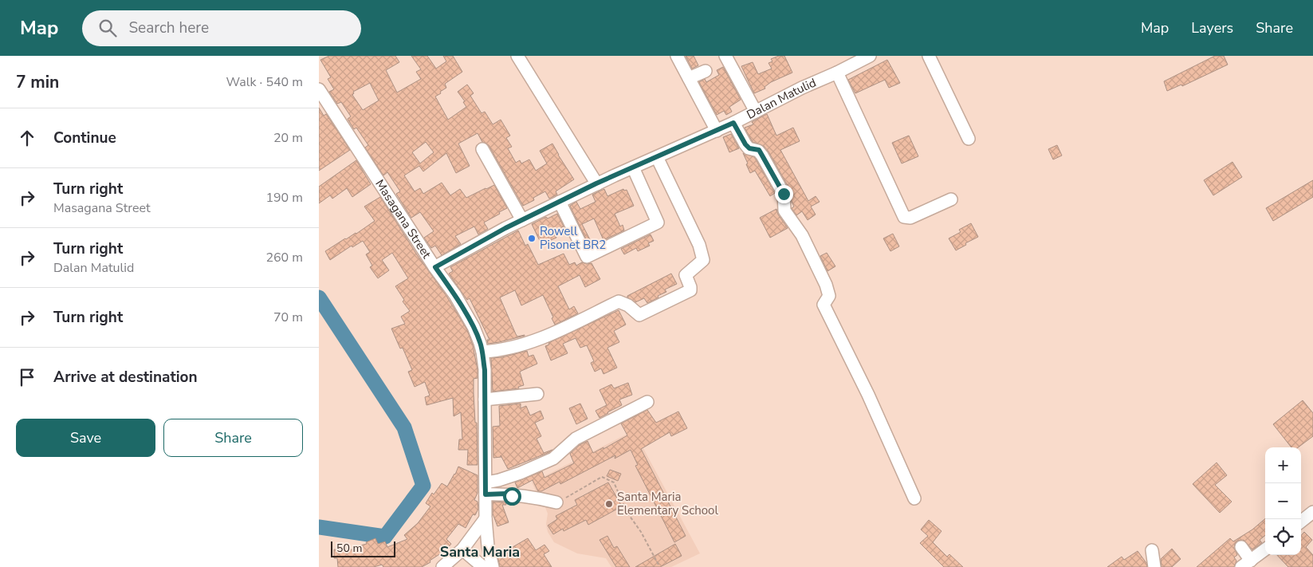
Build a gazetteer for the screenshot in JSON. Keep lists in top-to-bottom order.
{
  "streets": {
    "street": ["Dalan Matulid", "Masagana Street"]
  },
  "crossings": [
    ["Dalan Matulid", "Masagana Street"]
  ],
  "districts": ["Santa Maria"],
  "places": ["Rowell Pisonet BR2", "Santa Maria Elementary School"],
  "scale_bar": "50 m",
  "page": {
    "header": "Map",
    "search": "Search here",
    "nav": ["Map", "Layers", "Share"],
    "heading": ["7 min", "Walk · 540 m"],
    "list": [
      ["Continue", "20 m"],
      ["Turn right", "Masagana Street", "190 m"],
      ["Turn right", "Dalan Matulid", "260 m"],
      ["Turn right", "70 m"],
      "Arrive at destination"
    ],
    "buttons": ["Save", "Share"],
    "map_buttons": ["+", "−"],
    "scale": "50 m"
  }
}
